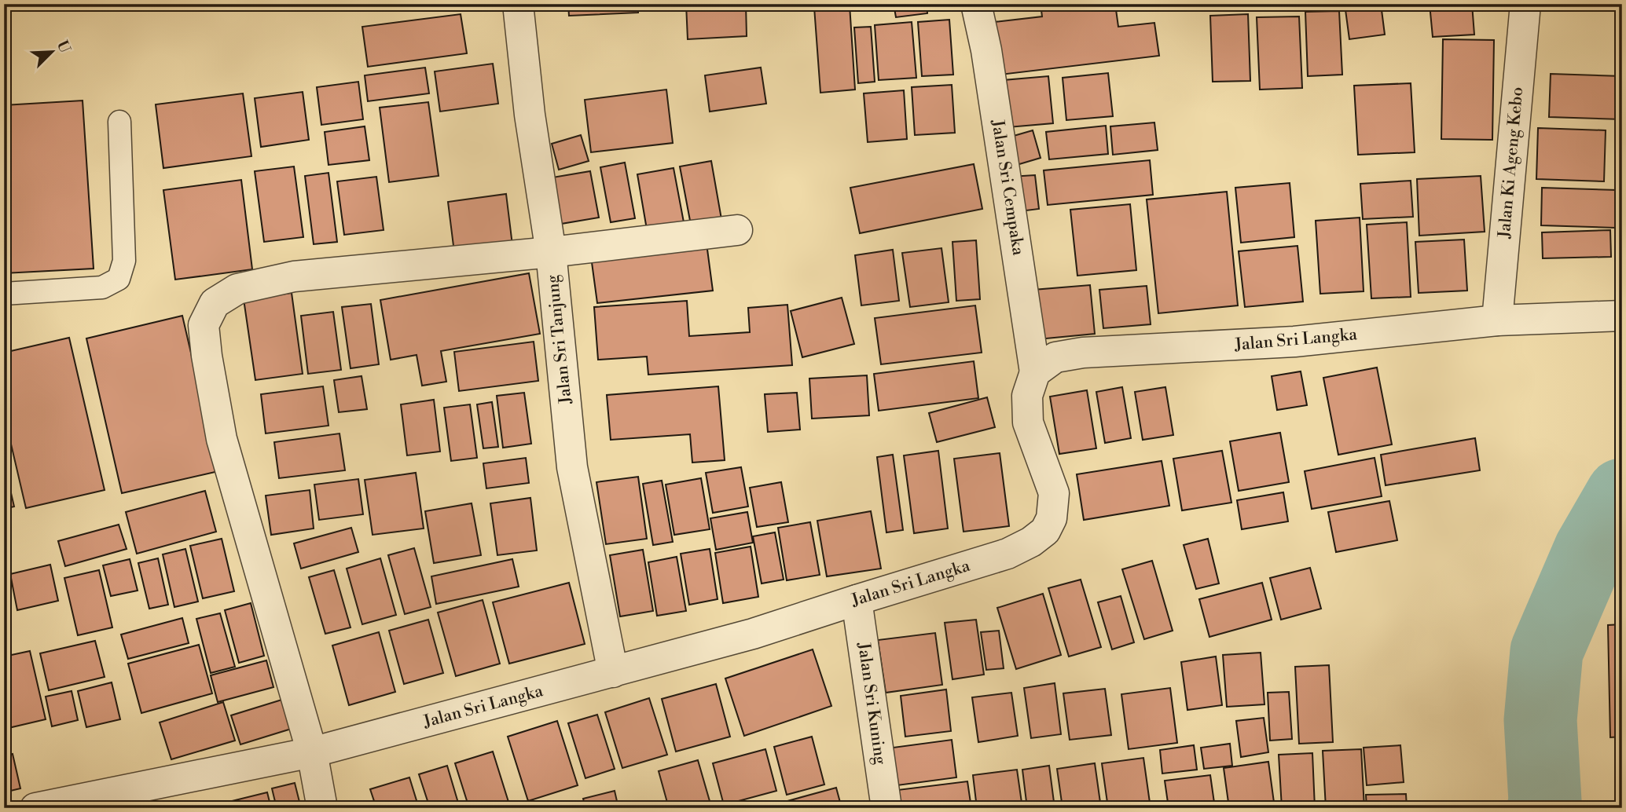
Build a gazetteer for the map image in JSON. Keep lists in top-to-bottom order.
{
  "streets": {
    "street": [
      "Jalan Ki Ageng Kebo",
      "Jalan Sri Cempaka",
      "Jalan Sri Tanjung",
      "Jalan Sri Langka",
      "Jalan Sri Kuning"
    ]
  },
  "crossings": [
    ["Jalan Ki Ageng Kebo", "Jalan Sri Langka"],
    ["Jalan Sri Cempaka", "Jalan Sri Langka"],
    ["Jalan Sri Tanjung", "Jalan Sri Langka"],
    ["Jalan Sri Langka", "Jalan Sri Kuning"]
  ],
  "north": "top right"
}
